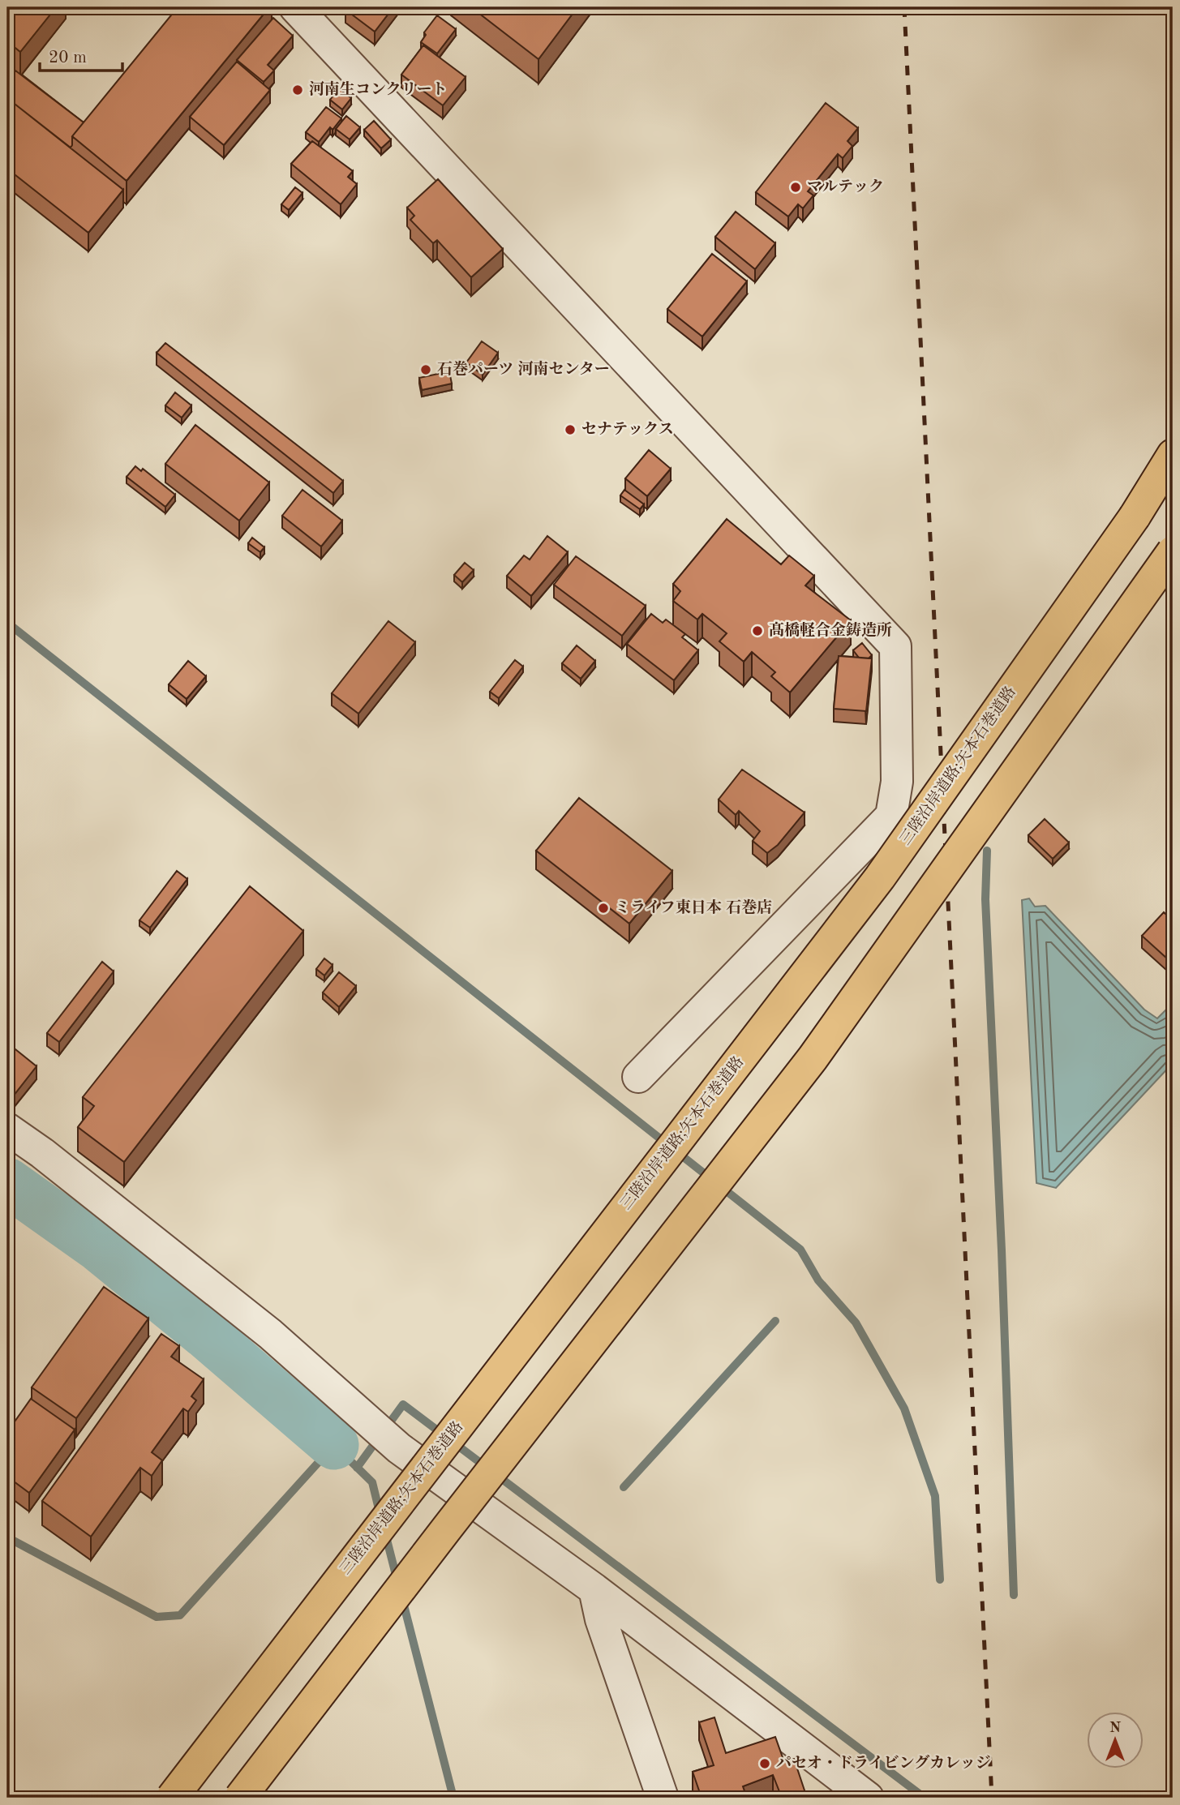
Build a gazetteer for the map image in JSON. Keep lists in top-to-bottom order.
{
  "streets": {
    "highway": ["三陸沿岸道路;矢本石巻道路"]
  },
  "places": [
    "河南生コンクリート",
    "マルテック",
    "石巻パーツ 河南センター",
    "セナテックス",
    "髙橋軽合金鋳造所",
    "ミライフ東日本 石巻店",
    "パセオ・ドライビングカレッジ"
  ],
  "scale_bar": "20 m",
  "north": "top"
}
